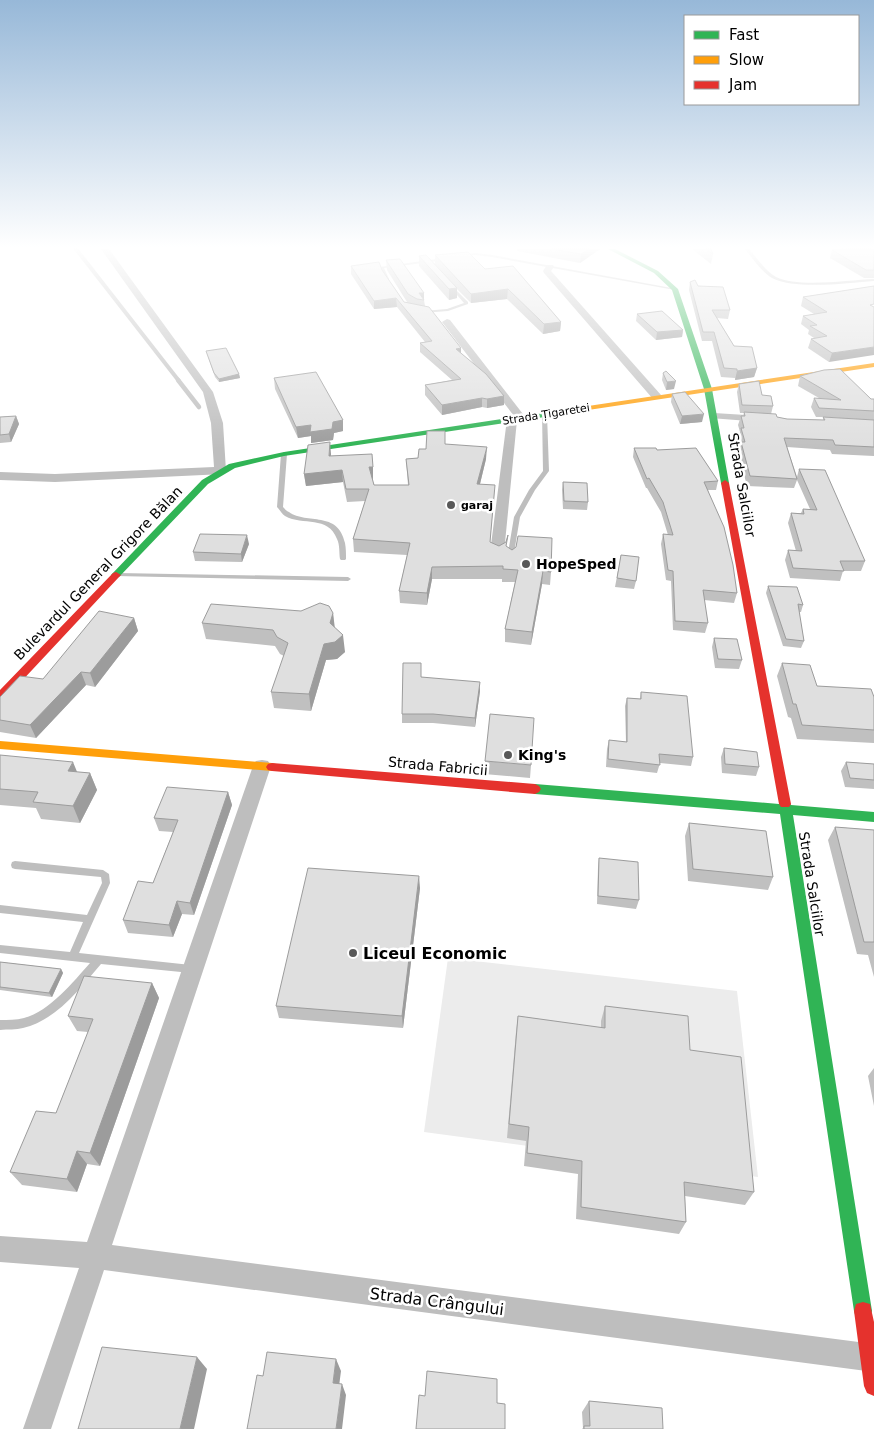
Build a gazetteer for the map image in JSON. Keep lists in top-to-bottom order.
{
  "streets": {
    "main road": [
      "Strada Țigaretei",
      "Strada Salciilor",
      "Bulevardul General Grigore Bălan",
      "Strada Fabricii"
    ],
    "street": ["Strada Crângului"]
  },
  "crossings": [
    ["Strada Țigaretei", "Strada Salciilor"],
    ["Strada Țigaretei", "Bulevardul General Grigore Bălan"],
    ["Strada Salciilor", "Strada Fabricii"],
    ["Strada Salciilor", "Strada Crângului"]
  ],
  "places": [
    "garaj",
    "HopeSped",
    "King's",
    "Liceul Economic"
  ],
  "legend": ["Fast", "Slow", "Jam"]
}
